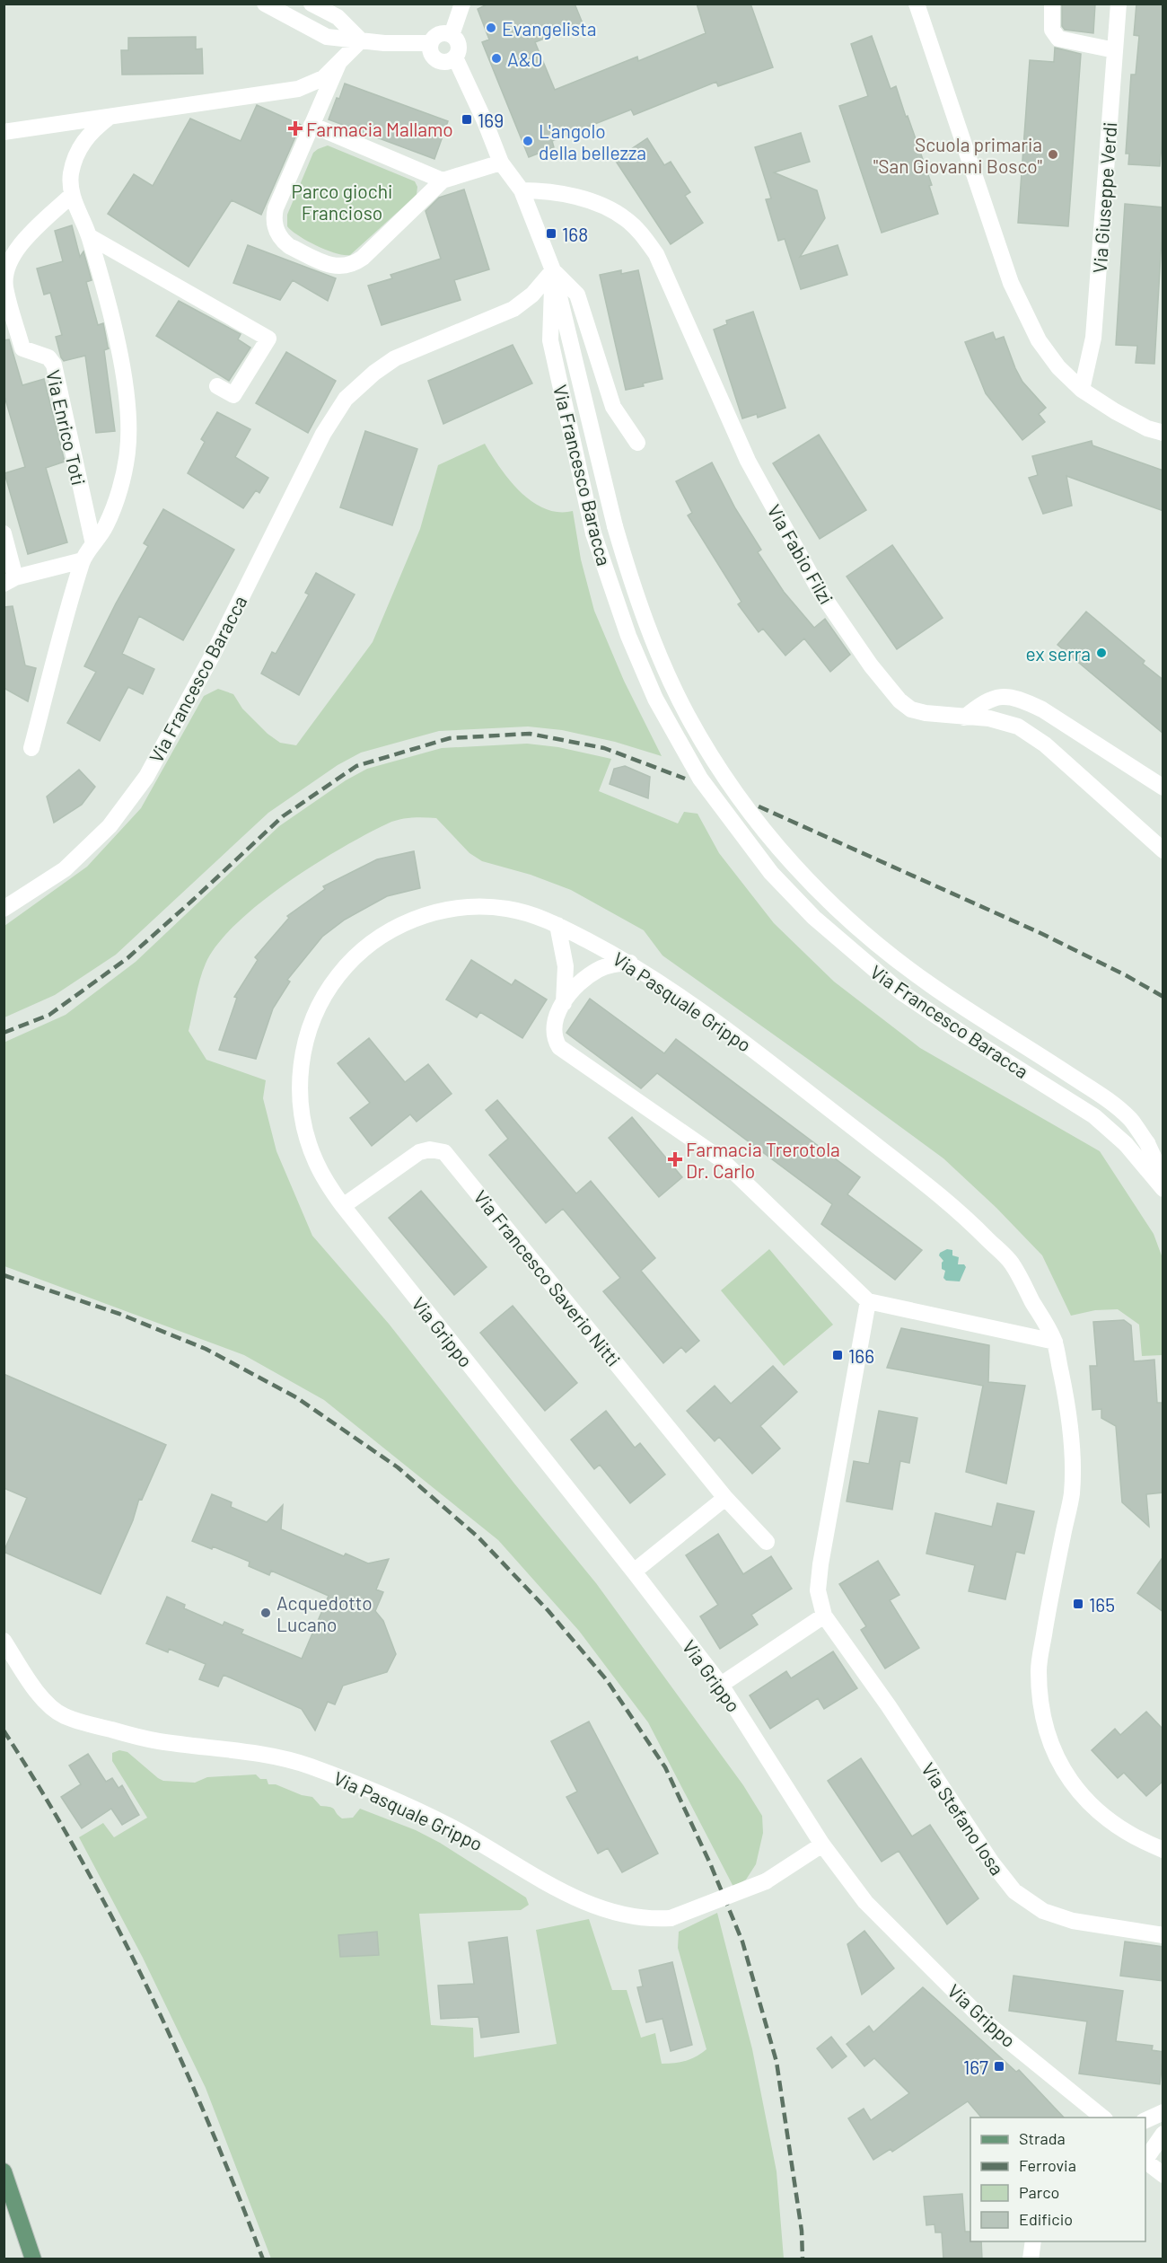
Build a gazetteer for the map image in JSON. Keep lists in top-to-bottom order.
{
  "streets": {
    "street": [
      "Via Giuseppe Verdi",
      "Via Enrico Toti",
      "Via Francesco Baracca",
      "Via Fabio Filzi",
      "Via Pasquale Grippo",
      "Via Francesco Saverio Nitti",
      "Via Grippo",
      "Via Stefano Iosa"
    ]
  },
  "crossings": [
    ["Via Francesco Baracca", "Via Fabio Filzi"],
    ["Via Pasquale Grippo", "Via Francesco Saverio Nitti"],
    ["Via Pasquale Grippo", "Via Grippo"],
    ["Via Francesco Saverio Nitti", "Via Grippo"]
  ],
  "parks": ["Parco giochi Francioso"],
  "places": {
    "other": [
      "Evangelista",
      "A&O",
      "L'angolo della bellezza",
      "Scuola primaria \"San Giovanni Bosco\"",
      "ex serra",
      "Acquedotto Lucano"
    ],
    "transit": [
      "169",
      "168",
      "166",
      "165",
      "167"
    ],
    "health": ["Farmacia Mallamo", "Farmacia Trerotola Dr. Carlo"]
  },
  "legend": [
    "Strada",
    "Ferrovia",
    "Parco",
    "Edificio"
  ]
}
